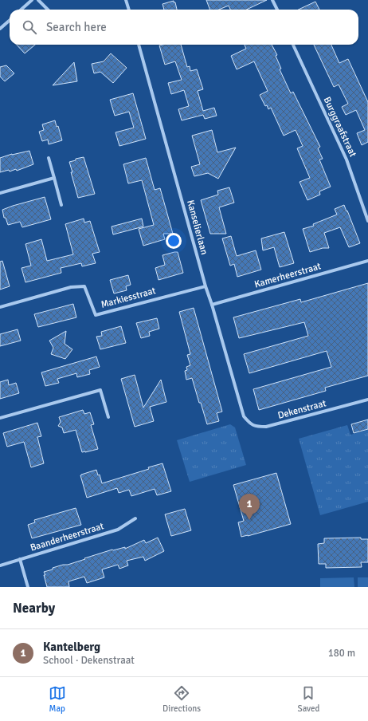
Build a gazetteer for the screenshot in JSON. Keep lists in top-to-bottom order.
{
  "streets": {
    "street": [
      "Burggraafstraat",
      "Kanselierlaan",
      "Kamerheerstraat",
      "Markiesstraat",
      "Dekenstraat",
      "Baanderheerstraat"
    ]
  },
  "crossings": [
    ["Kanselierlaan", "Kamerheerstraat"],
    ["Kanselierlaan", "Markiesstraat"],
    ["Kanselierlaan", "Dekenstraat"]
  ],
  "page": {
    "search": "Search here",
    "pins": "1",
    "heading": "Nearby",
    "list": [
      {
        "mark": "1",
        "name": "Kantelberg",
        "note": "School · Dekenstraat",
        "value": "180 m"
      }
    ],
    "nav": ["Map", "Directions", "Saved"]
  }
}
